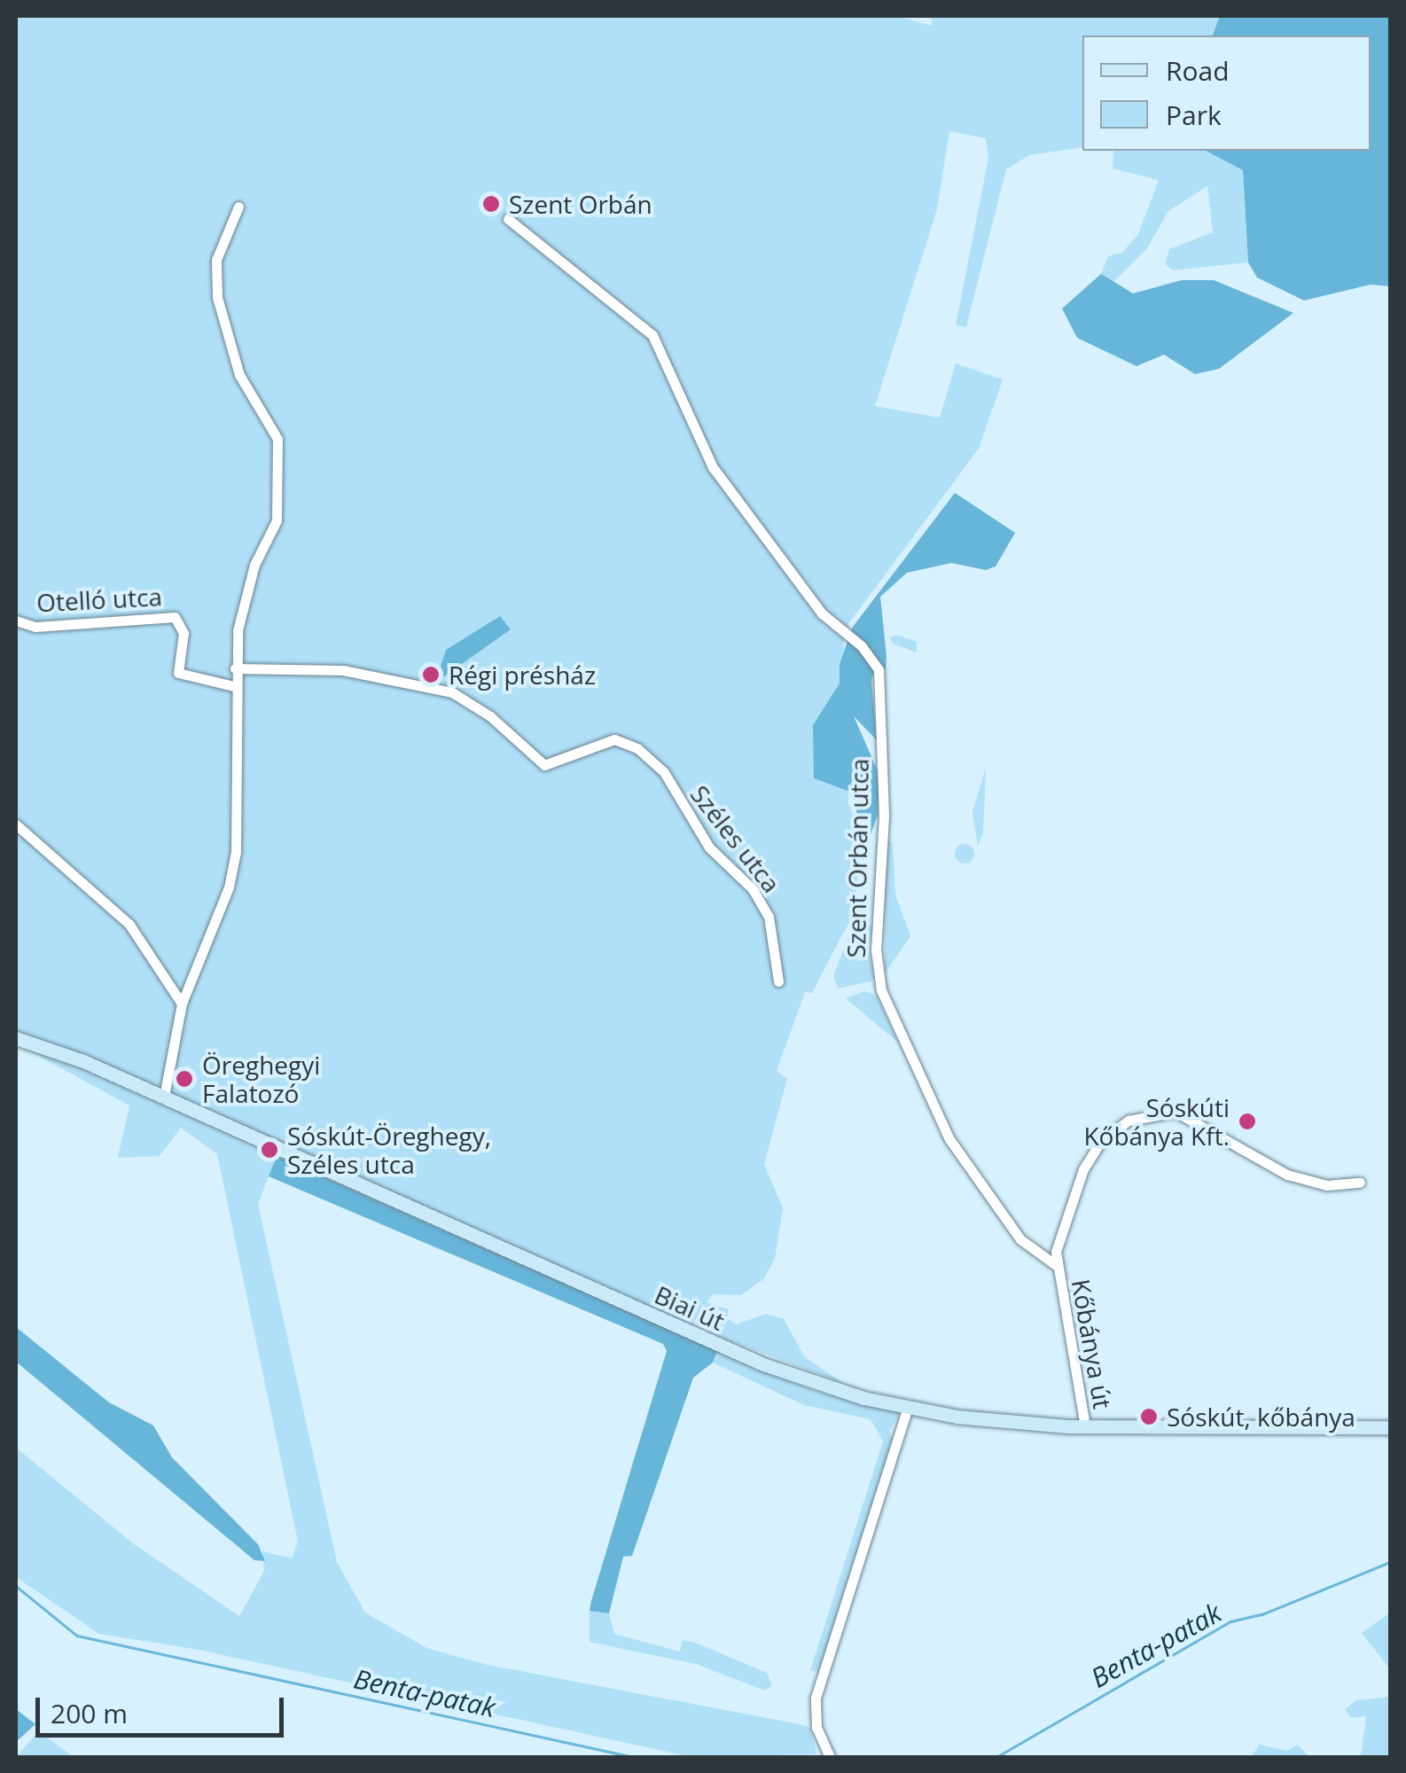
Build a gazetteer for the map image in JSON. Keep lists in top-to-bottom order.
{
  "streets": {
    "main road": ["Biai út"],
    "street": [
      "Otelló utca",
      "Széles utca",
      "Szent Orbán utca",
      "Kőbánya út"
    ]
  },
  "crossings": [
    ["Szent Orbán utca", "Kőbánya út"],
    ["Biai út", "Kőbánya út"]
  ],
  "water": ["Benta-patak"],
  "places": [
    "Szent Orbán",
    "Régi présház",
    "Öreghegyi Falatozó",
    "Sóskúti Kőbánya Kft.",
    "Sóskút-Öreghegy, Széles utca",
    "Sóskút, kőbánya"
  ],
  "legend": ["Road", "Park"],
  "scale_bar": "200 m"
}
